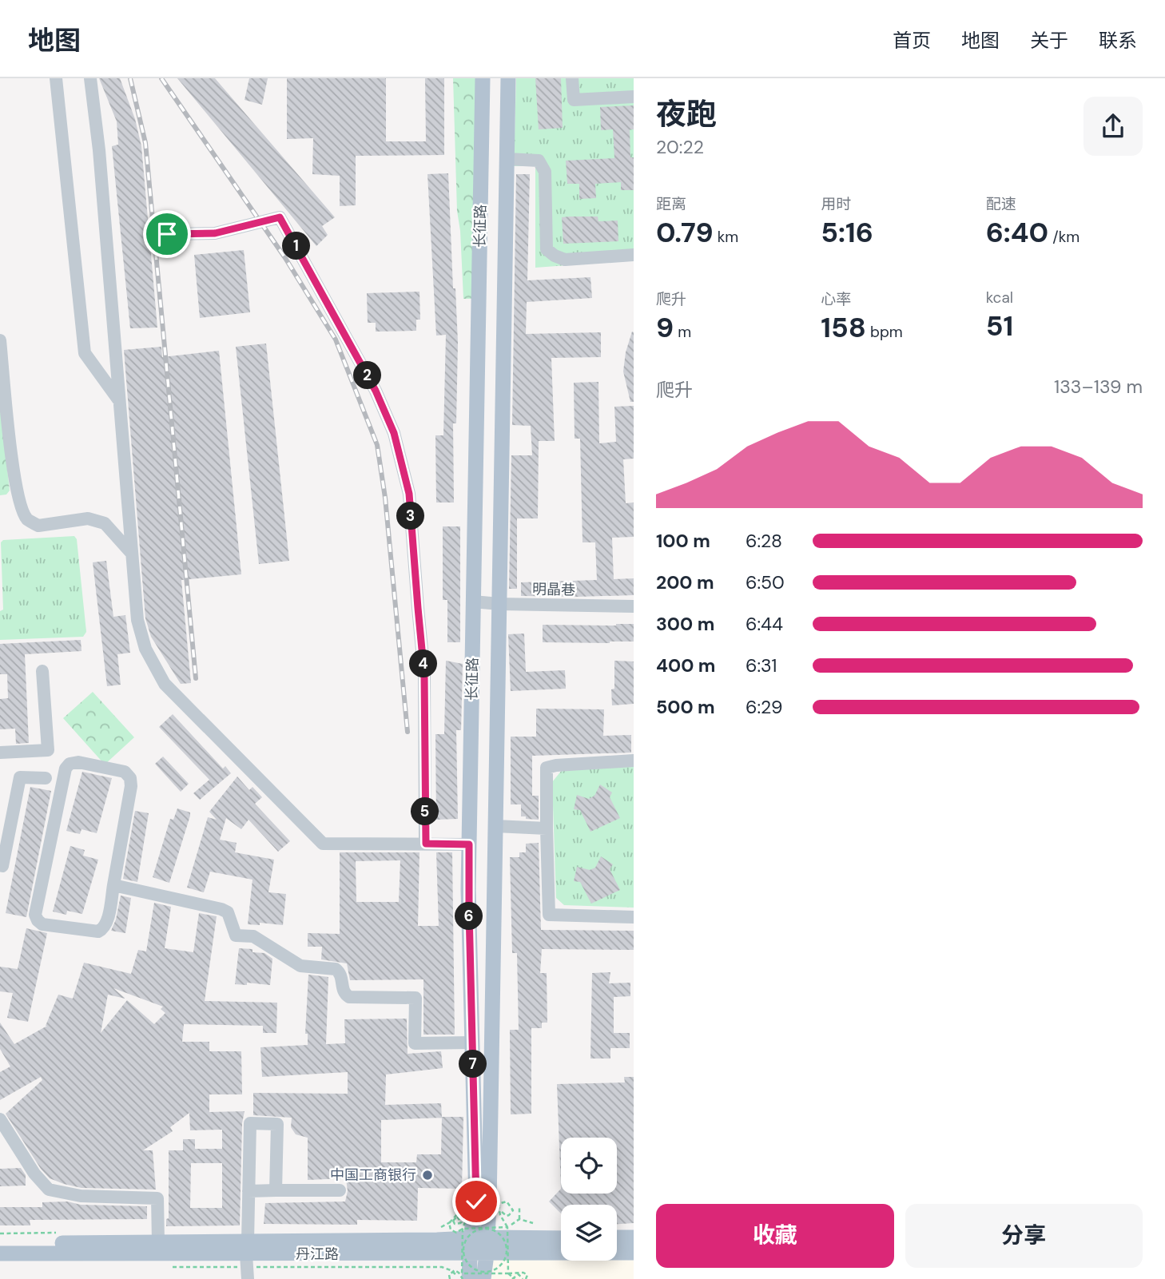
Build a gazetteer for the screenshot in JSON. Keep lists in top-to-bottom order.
{
  "streets": {
    "main road": ["长征路", "丹江路"],
    "street": ["明晶巷"]
  },
  "crossings": [
    ["长征路", "明晶巷"],
    ["长征路", "丹江路"]
  ],
  "places": ["中国工商银行"],
  "page": {
    "header": "地图",
    "nav": [
      "首页",
      "地图",
      "关于",
      "联系"
    ],
    "heading": ["夜跑", "20:22"],
    "stats": [
      ["距离", "0.79 km"],
      ["用时", "5:16"],
      ["配速", "6:40 /km"],
      ["爬升", "9 m"],
      ["心率", "158 bpm"],
      ["kcal", "51"]
    ],
    "pins": [
      "1",
      "2",
      "3",
      "4",
      "5",
      "6",
      "7"
    ],
    "chart": ["爬升", "133–139 m"],
    "list": [
      {
        "name": "100 m",
        "note": "6:28"
      },
      {
        "name": "200 m",
        "note": "6:50"
      },
      {
        "name": "300 m",
        "note": "6:44"
      },
      {
        "name": "400 m",
        "note": "6:31"
      },
      {
        "name": "500 m",
        "note": "6:29"
      }
    ],
    "buttons": ["收藏", "分享"]
  }
}
